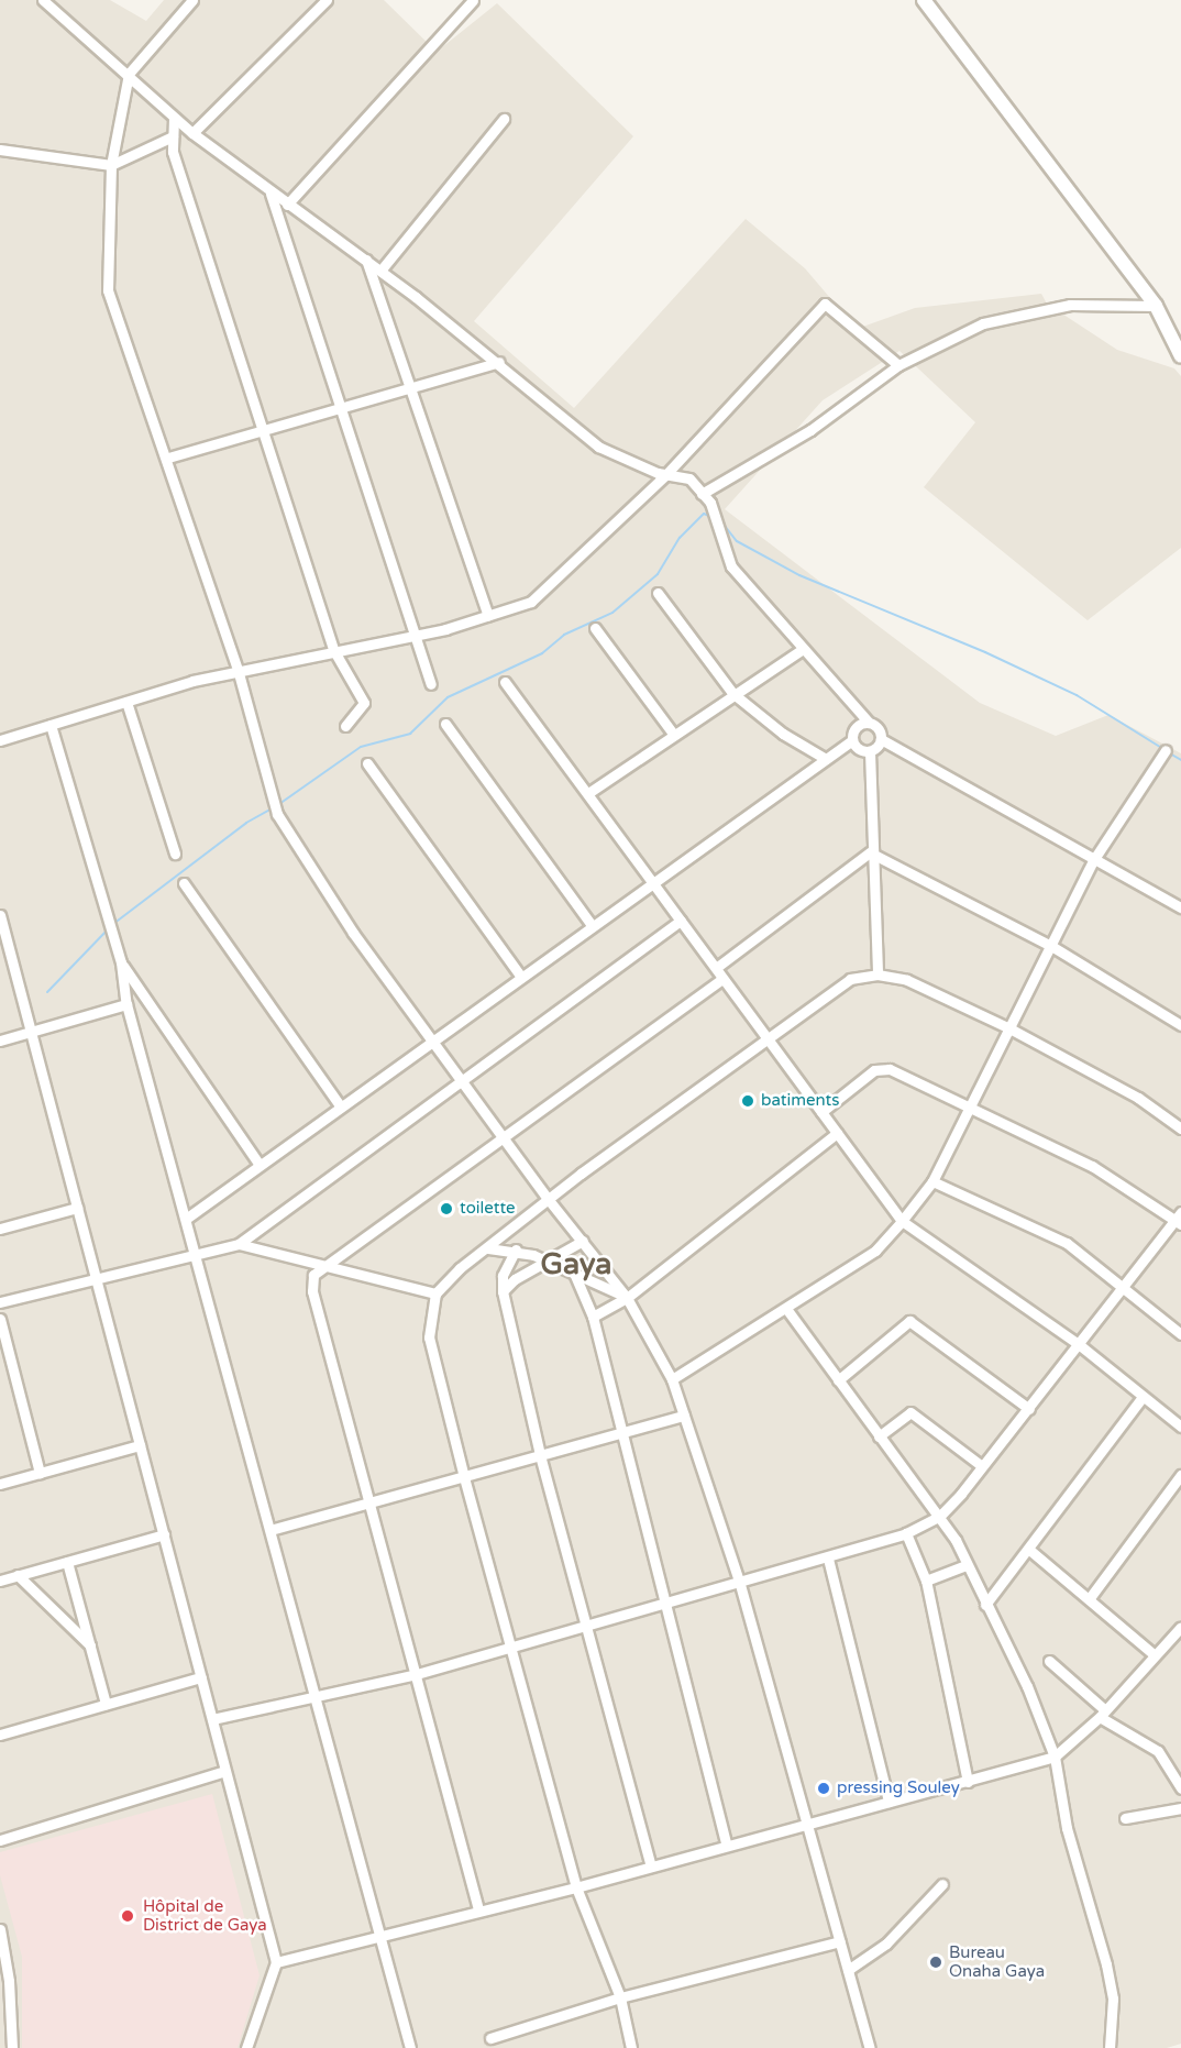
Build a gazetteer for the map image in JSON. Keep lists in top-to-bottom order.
{
  "districts": ["Gaya"],
  "places": [
    "batiments",
    "toilette",
    "pressing Souley",
    "Hôpital de District de Gaya",
    "Bureau Onaha Gaya"
  ]
}
